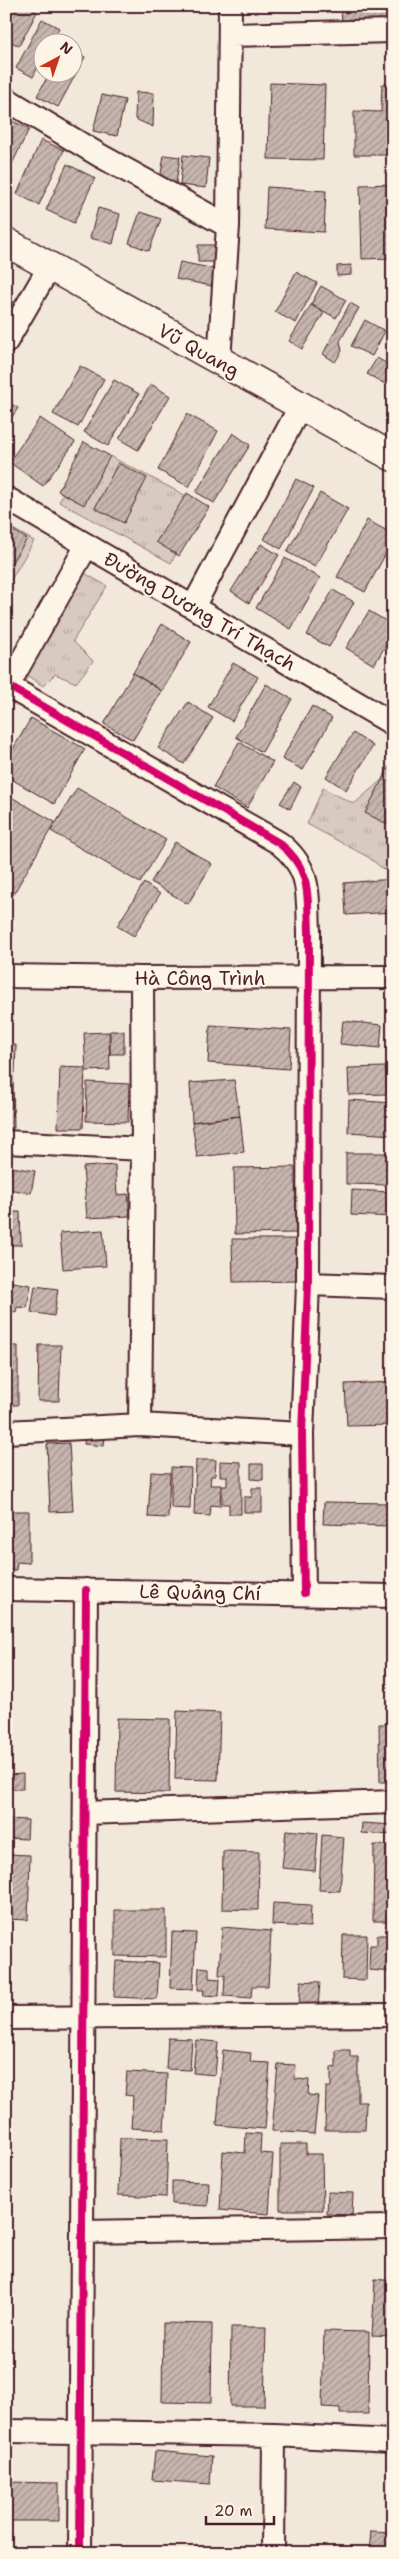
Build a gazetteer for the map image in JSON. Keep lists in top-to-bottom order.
{
  "streets": {
    "main road": ["Vũ Quang"],
    "street": ["Đường Dương Trí Thạch", "Hà Công Trình", "Lê Quảng Chí"]
  },
  "scale_bar": "20 m",
  "north": "top right"
}
